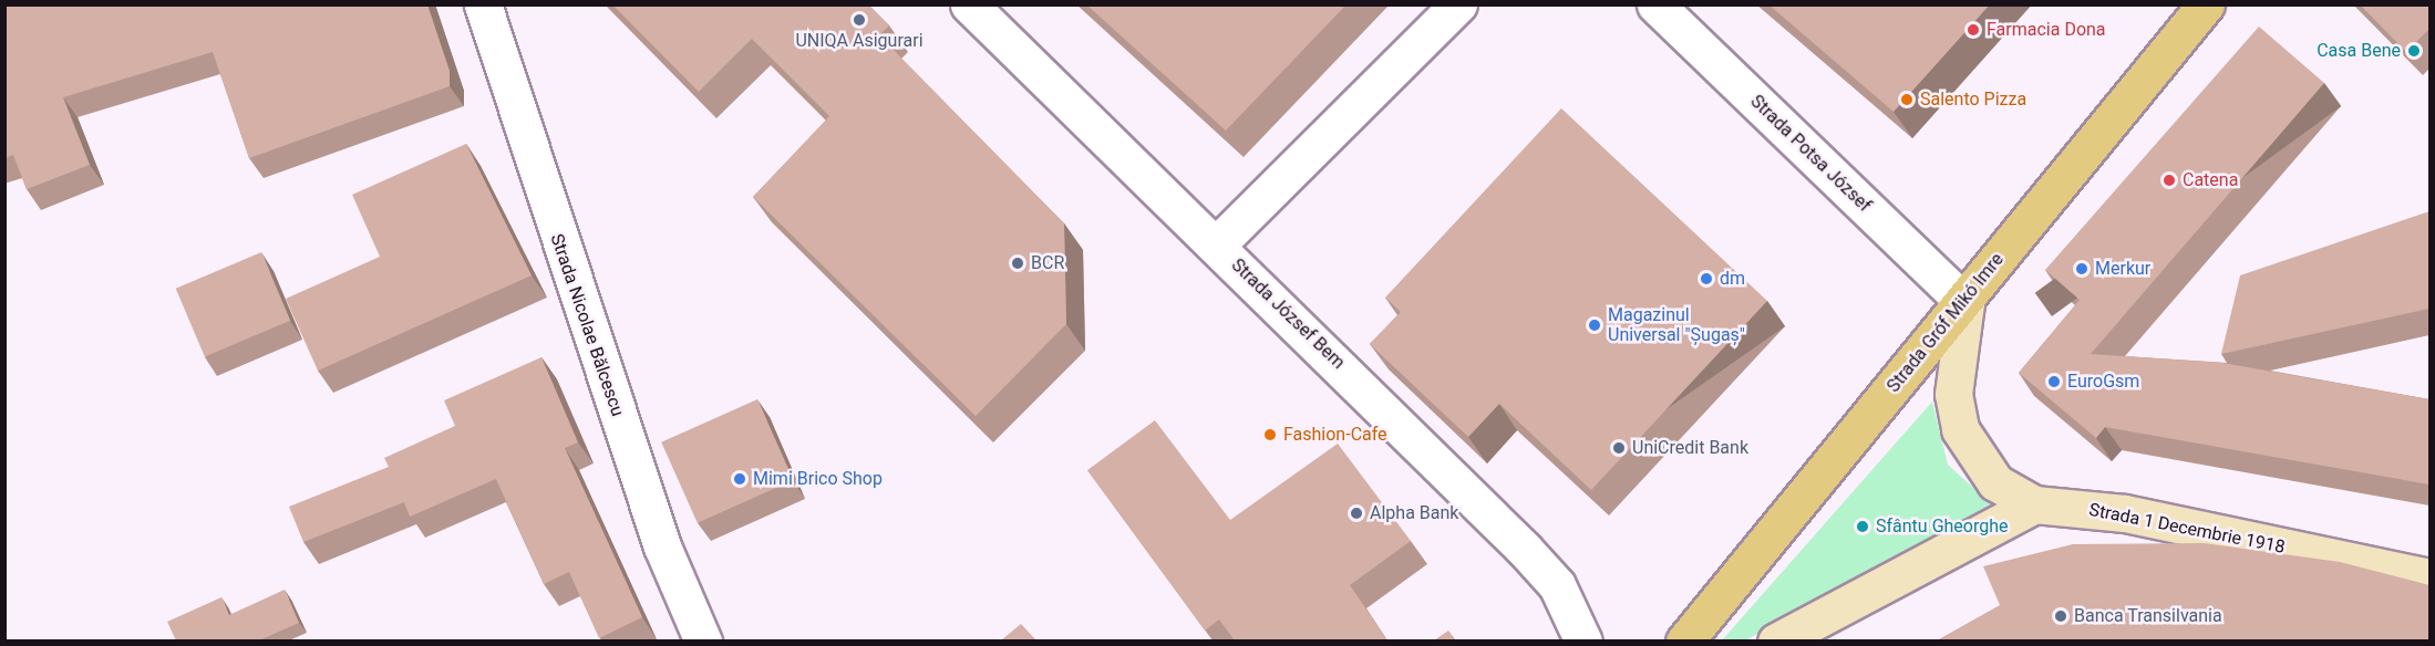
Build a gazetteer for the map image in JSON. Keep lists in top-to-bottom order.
{
  "streets": {
    "main road": ["Strada Gróf Mikó Imre", "Strada 1 Decembrie 1918"],
    "street": ["Strada Potsa József", "Strada József Bem", "Strada Nicolae Bălcescu"]
  },
  "crossings": [
    ["Strada Potsa József", "Strada Gróf Mikó Imre"]
  ],
  "places": [
    "UNIQA Asigurari",
    "Farmacia Dona",
    "Casa Bene",
    "Salento Pizza",
    "Catena",
    "BCR",
    "Merkur",
    "dm",
    "Magazinul Universal \"Șugaș\"",
    "EuroGsm",
    "Fashion-Cafe",
    "UniCredit Bank",
    "Mimi Brico Shop",
    "Alpha Bank",
    "Sfântu Gheorghe",
    "Banca Transilvania"
  ]
}
